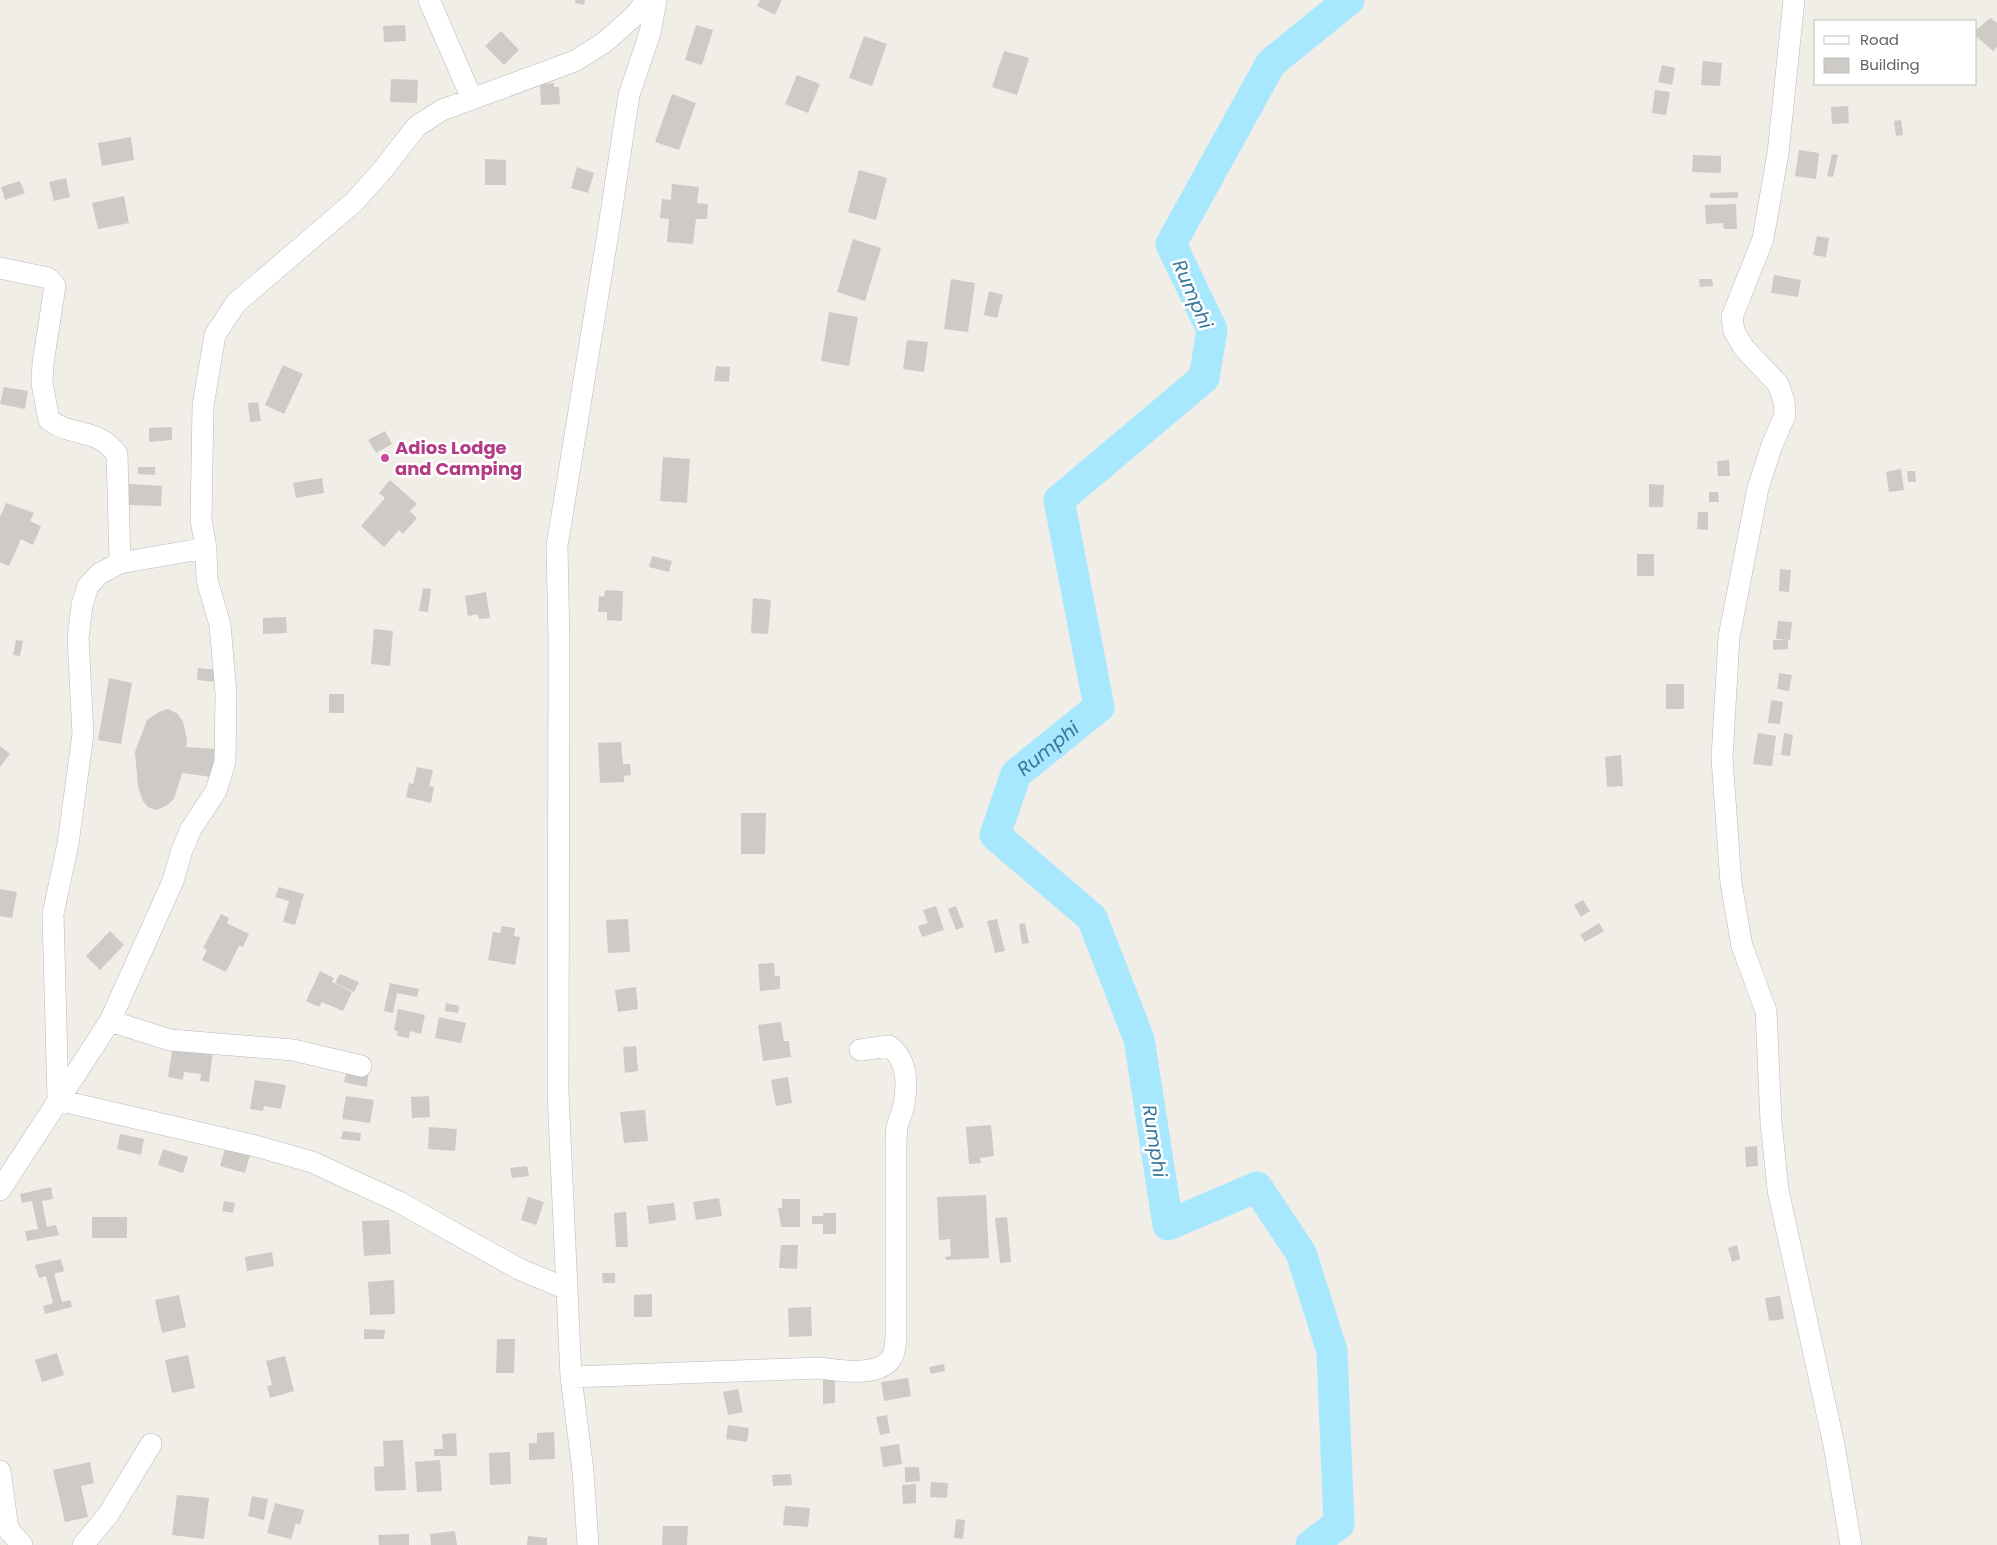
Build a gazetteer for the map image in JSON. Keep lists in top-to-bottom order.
{
  "water": ["Rumphi"],
  "places": ["Adios Lodge and Camping"],
  "legend": ["Road", "Building"]
}
